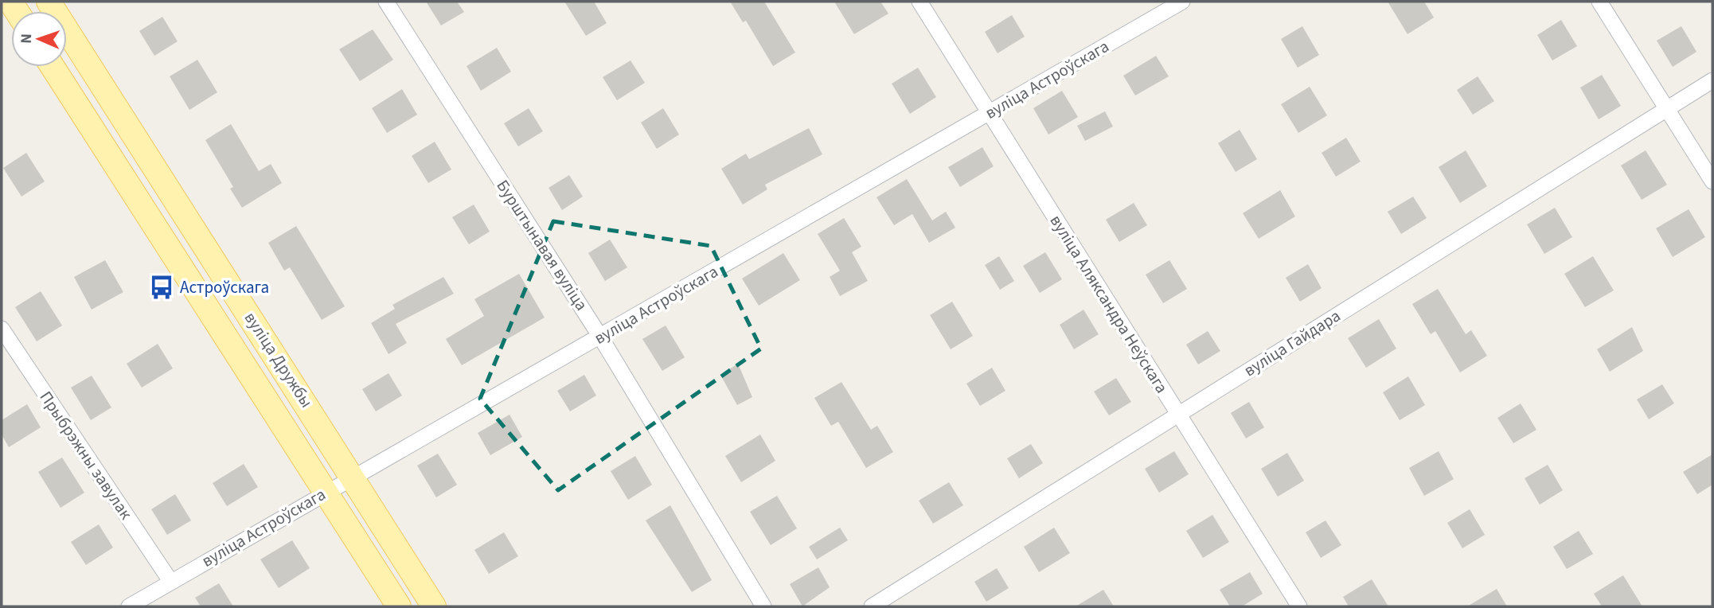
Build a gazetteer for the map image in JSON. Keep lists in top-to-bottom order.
{
  "streets": {
    "main road": ["вуліца Дружбы"],
    "street": [
      "вуліца Астроўскага",
      "Бурштынавая вуліца",
      "вуліца Аляксандра Неўскага",
      "вуліца Гайдара",
      "Прыбрэжны завулак"
    ]
  },
  "crossings": [
    ["вуліца Астроўскага", "Бурштынавая вуліца"],
    ["вуліца Астроўскага", "вуліца Аляксандра Неўскага"],
    ["вуліца Астроўскага", "вуліца Дружбы"],
    ["вуліца Астроўскага", "Прыбрэжны завулак"],
    ["вуліца Аляксандра Неўскага", "вуліца Гайдара"]
  ],
  "places": {
    "bus stop": ["Астроўскага"]
  },
  "north": "left"
}
